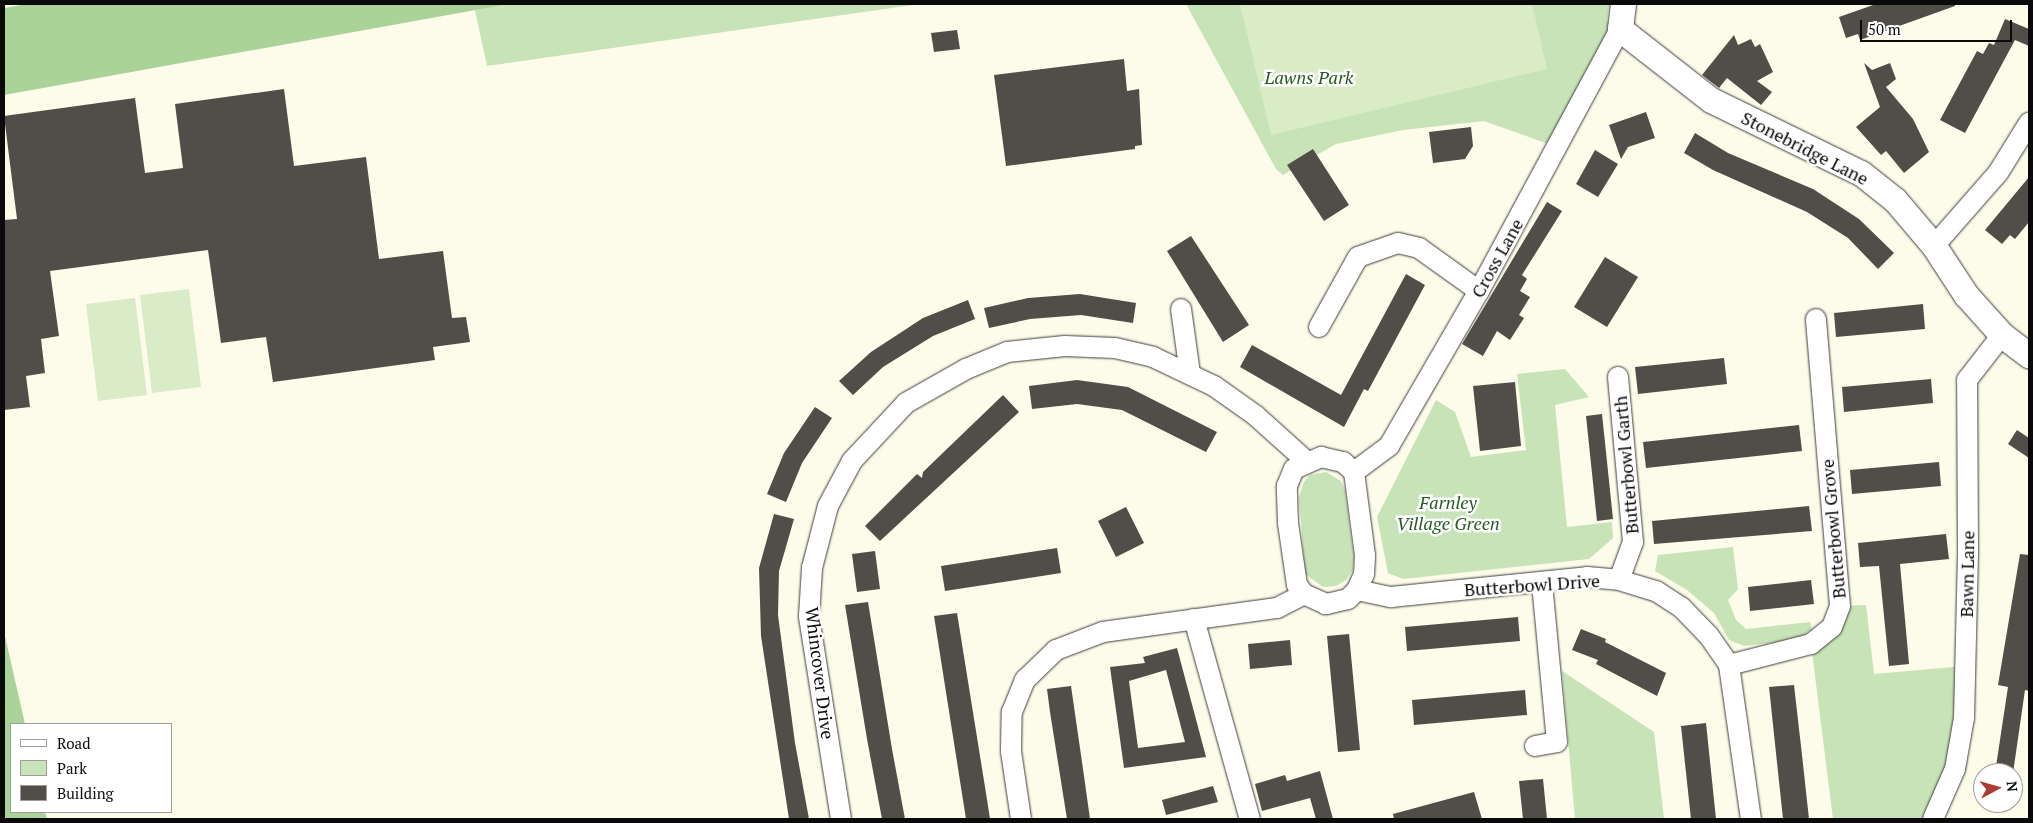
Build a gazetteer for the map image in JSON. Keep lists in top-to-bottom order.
{
  "streets": {
    "street": [
      "Stonebridge Lane",
      "Cross Lane",
      "Butterbowl Garth",
      "Butterbowl Grove",
      "Bawn Lane",
      "Butterbowl Drive",
      "Whincover Drive"
    ]
  },
  "crossings": [
    ["Stonebridge Lane", "Cross Lane"],
    ["Stonebridge Lane", "Bawn Lane"],
    ["Butterbowl Garth", "Butterbowl Drive"],
    ["Butterbowl Grove", "Butterbowl Drive"]
  ],
  "parks": ["Lawns Park", "Farnley Village Green"],
  "legend": ["Road", "Park", "Building"],
  "scale_bar": "50 m",
  "north": "right"
}
